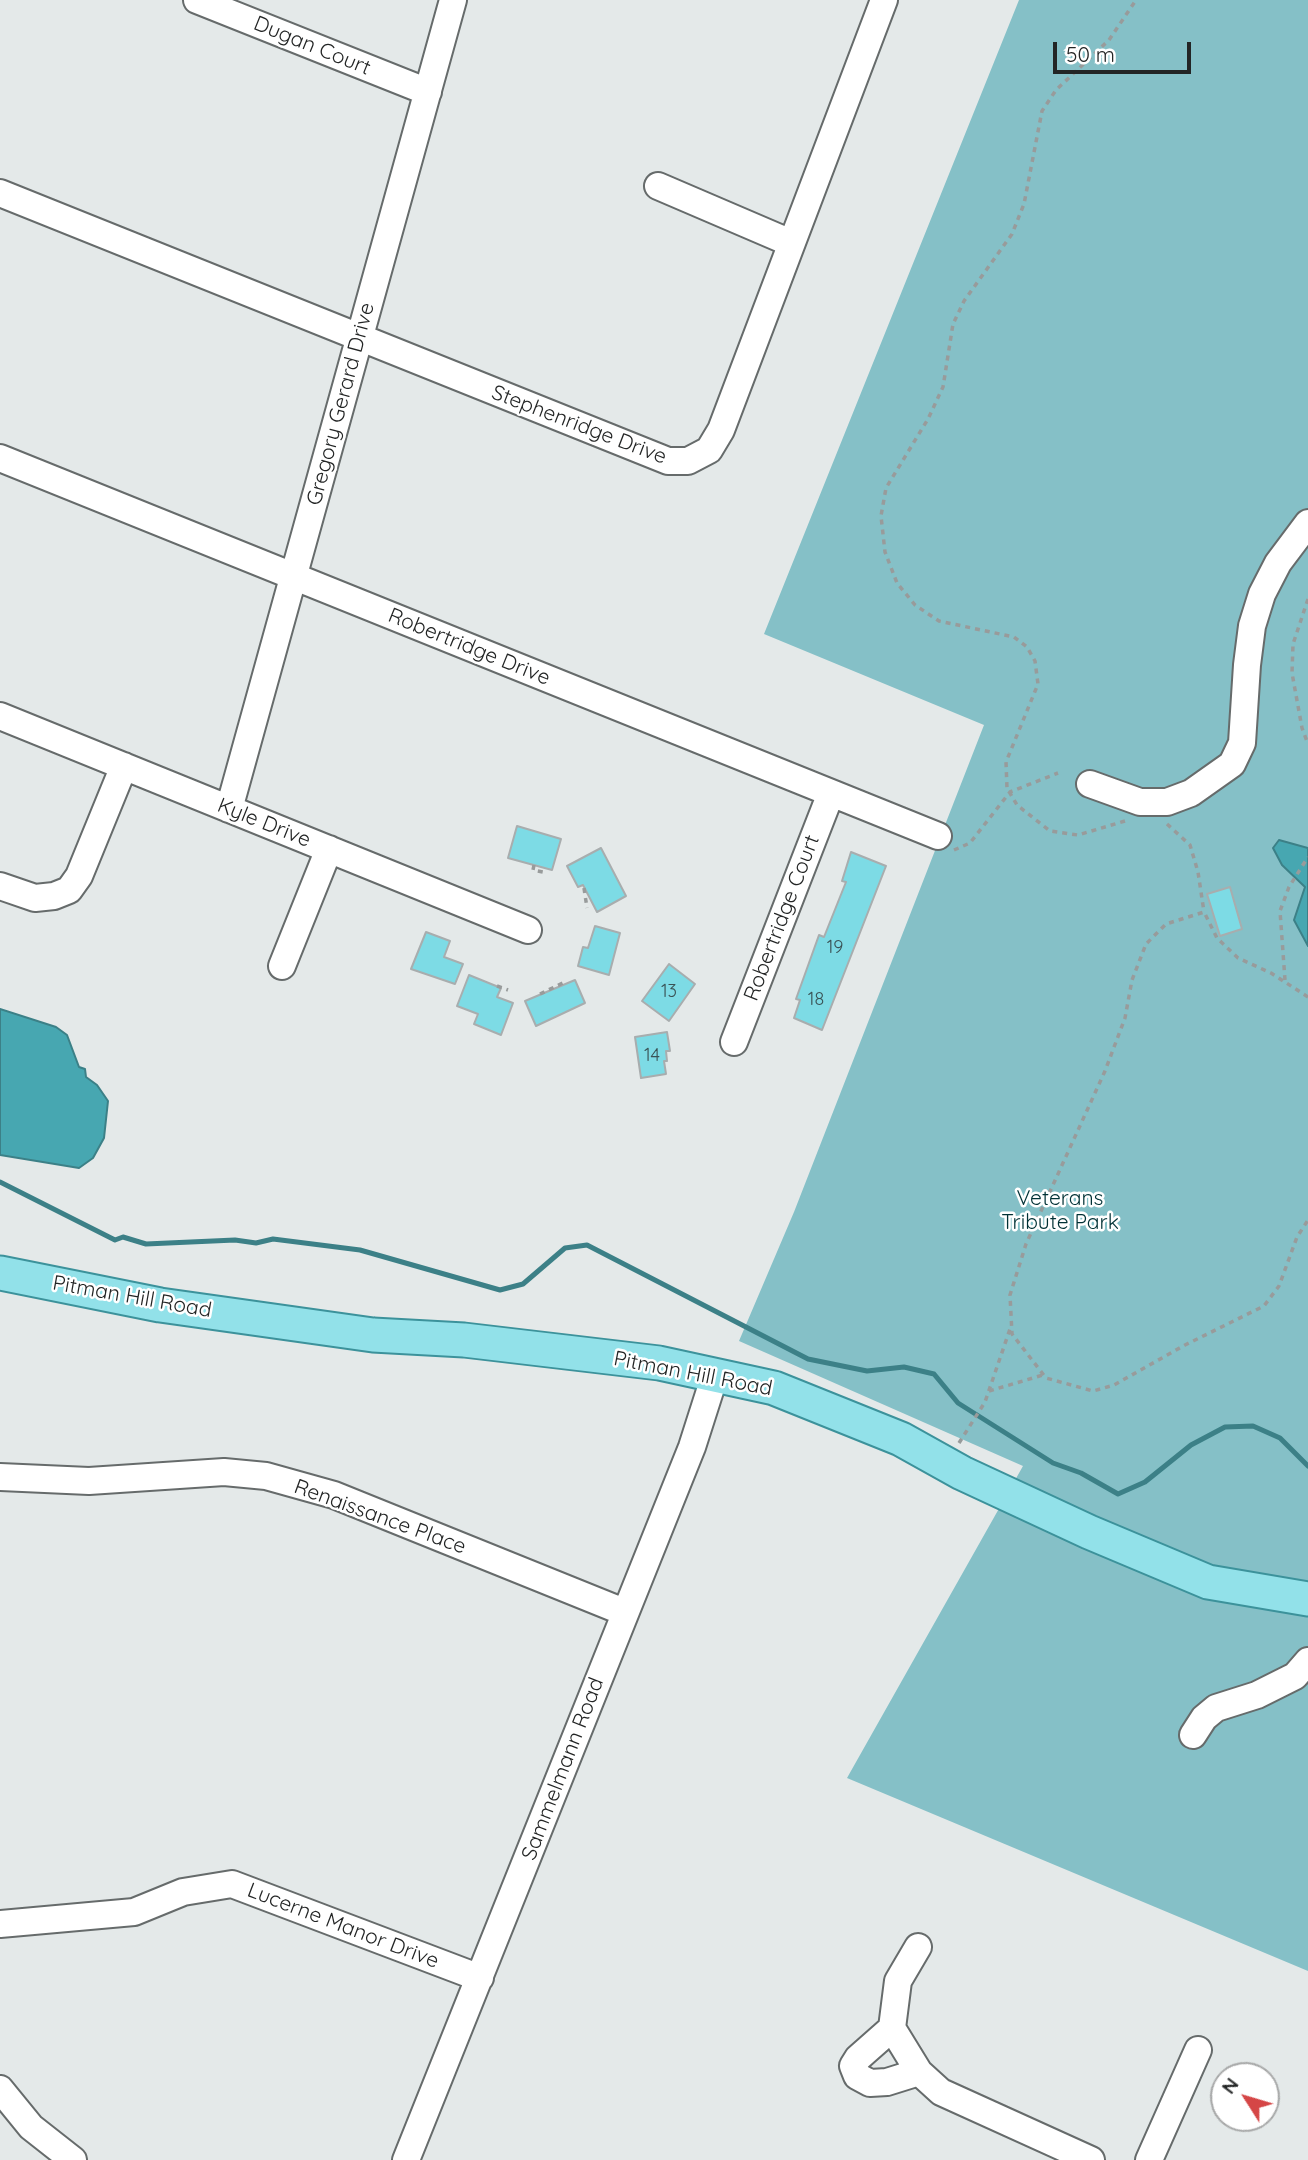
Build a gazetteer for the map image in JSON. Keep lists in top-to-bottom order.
{
  "streets": {
    "main road": ["Pitman Hill Road"],
    "street": [
      "Dugan Court",
      "Gregory Gerard Drive",
      "Stephenridge Drive",
      "Robertridge Drive",
      "Kyle Drive",
      "Robertridge Court",
      "Renaissance Place",
      "Sammelmann Road",
      "Lucerne Manor Drive"
    ]
  },
  "crossings": [
    ["Dugan Court", "Gregory Gerard Drive"],
    ["Gregory Gerard Drive", "Stephenridge Drive"],
    ["Gregory Gerard Drive", "Robertridge Drive"],
    ["Gregory Gerard Drive", "Kyle Drive"],
    ["Robertridge Drive", "Robertridge Court"],
    ["Pitman Hill Road", "Sammelmann Road"],
    ["Renaissance Place", "Sammelmann Road"],
    ["Sammelmann Road", "Lucerne Manor Drive"]
  ],
  "parks": ["Veterans Tribute Park"],
  "house_numbers": [
    "19",
    "13",
    "18",
    "14"
  ],
  "scale_bar": "50 m",
  "north": "top left"
}
